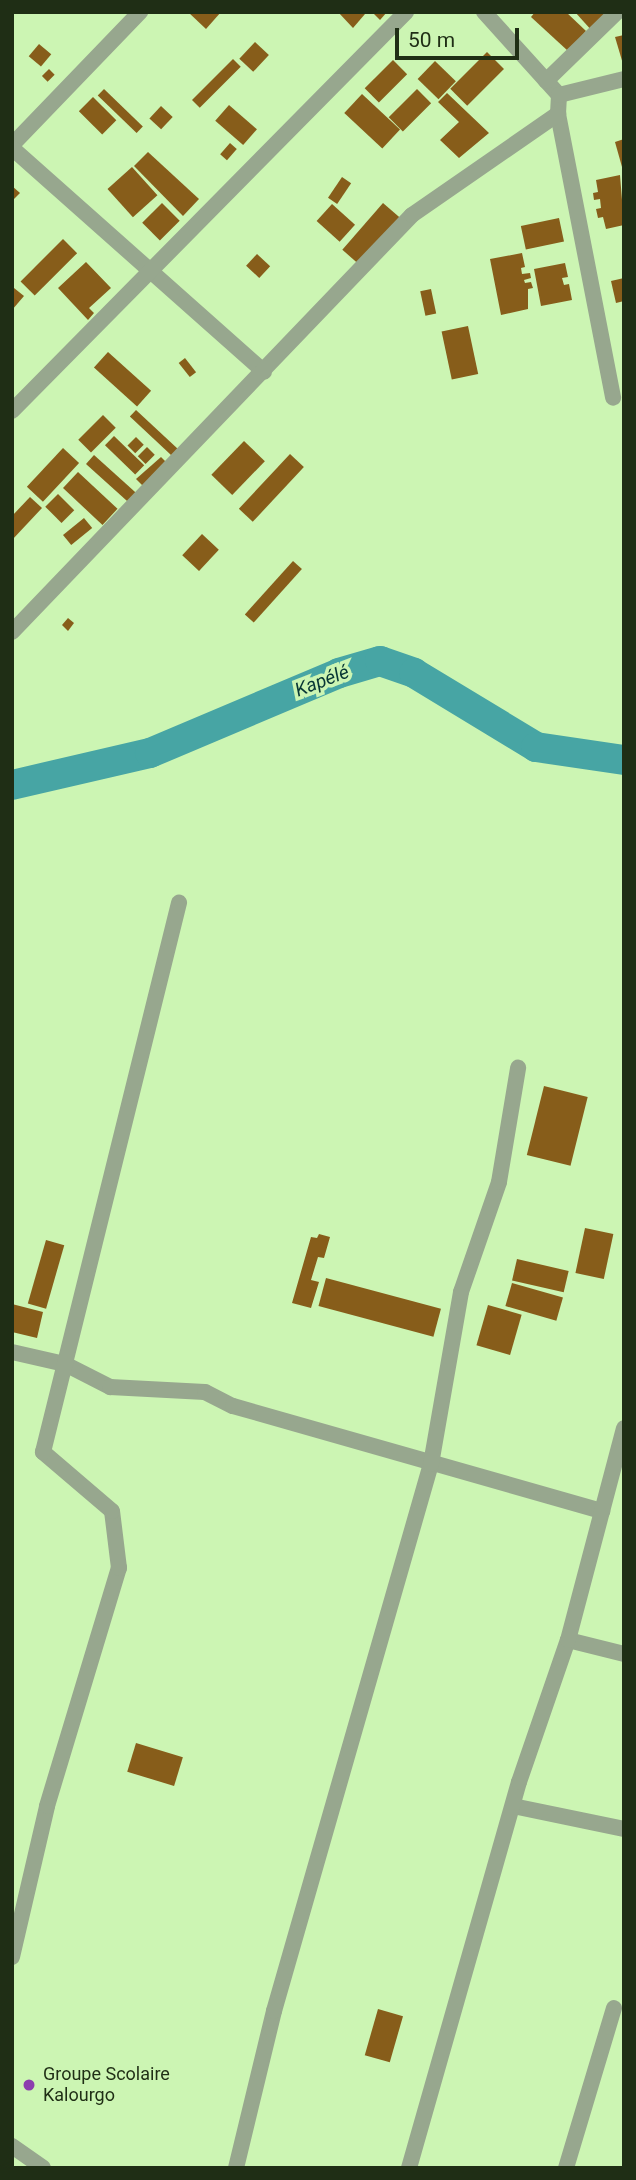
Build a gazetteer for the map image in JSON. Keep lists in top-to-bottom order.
{
  "water": ["Kapélé"],
  "places": ["Groupe Scolaire Kalourgo"],
  "scale_bar": "50 m"
}
